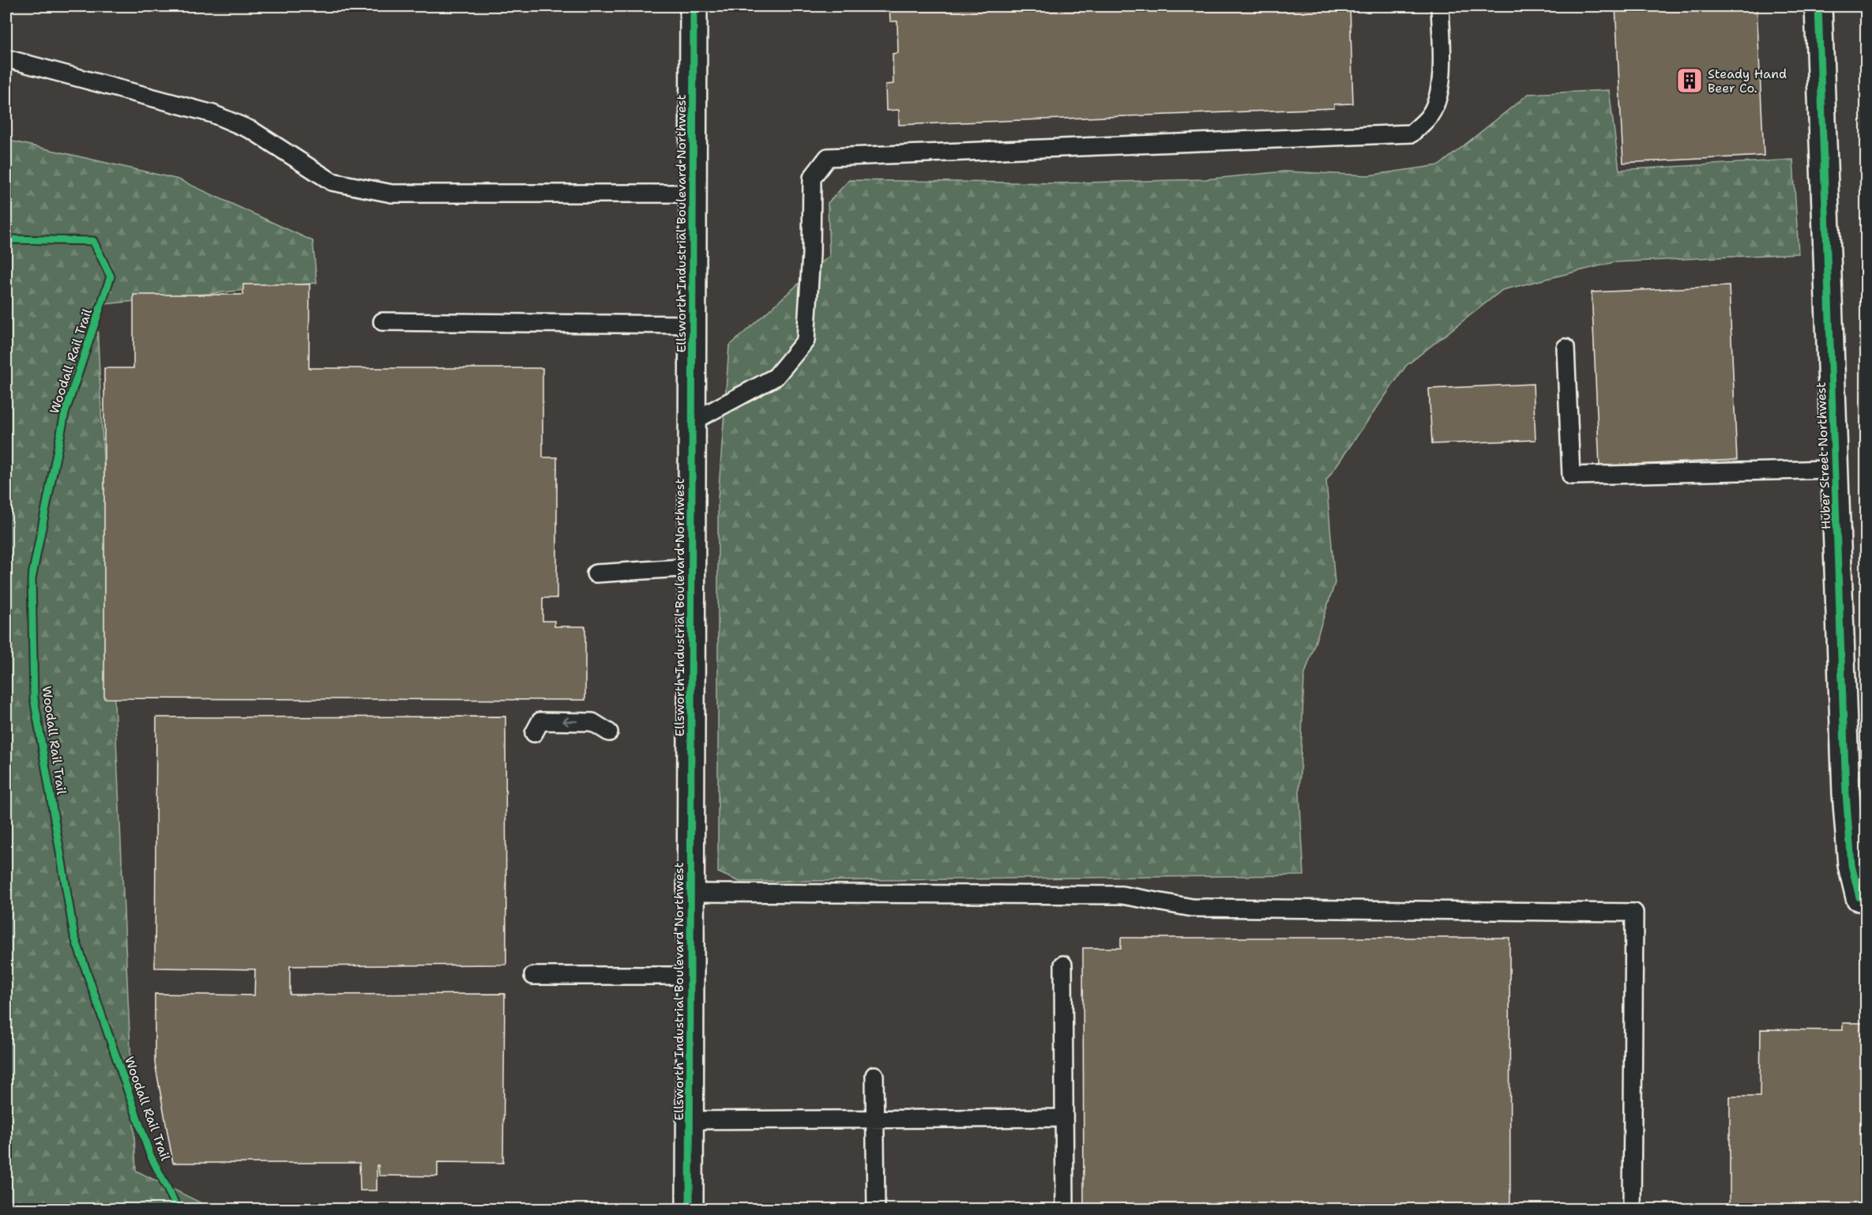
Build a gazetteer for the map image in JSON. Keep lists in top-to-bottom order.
{
  "streets": {
    "street": ["Ellsworth Industrial Boulevard Northwest", "Huber Street Northwest"],
    "cycle path": ["Woodall Rail Trail"]
  },
  "places": {
    "building": ["Steady Hand Beer Co."]
  }
}
